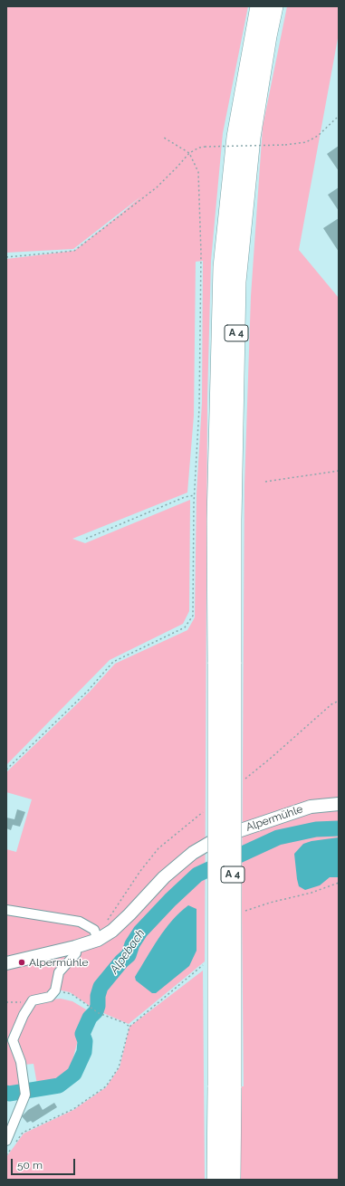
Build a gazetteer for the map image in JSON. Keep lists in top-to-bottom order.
{
  "streets": {
    "highway": ["A 4"],
    "main road": ["Alpermühle"]
  },
  "water": ["Alpebach"],
  "places": ["Alpermühle"],
  "scale_bar": "50 m"
}
